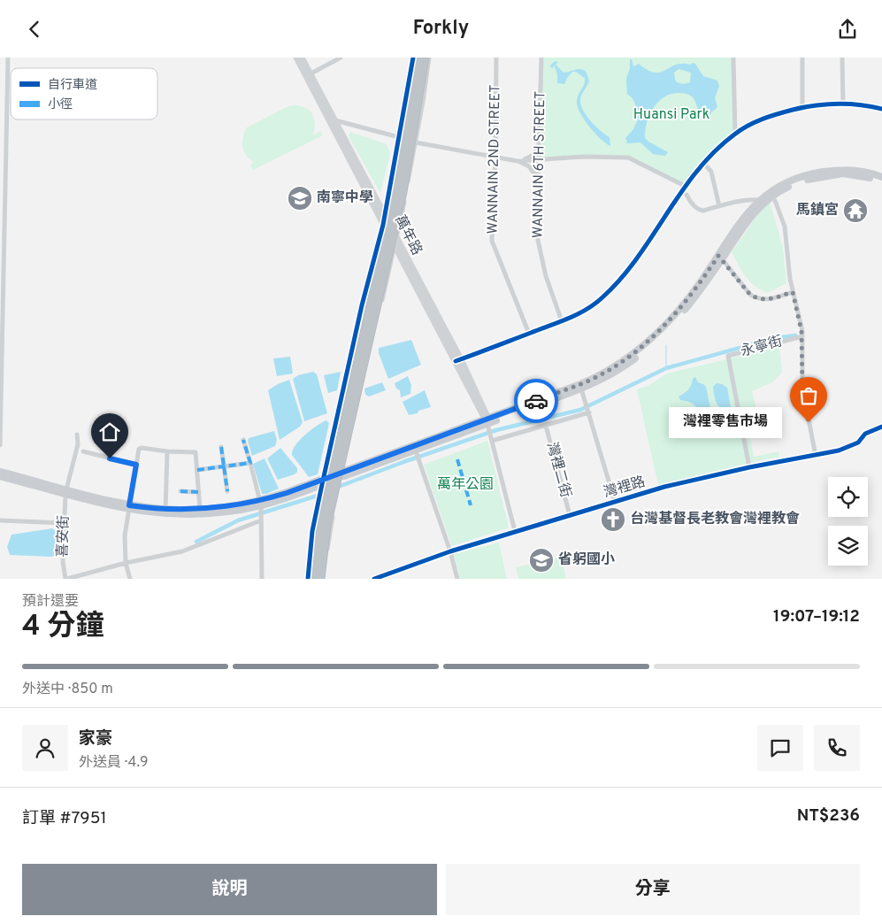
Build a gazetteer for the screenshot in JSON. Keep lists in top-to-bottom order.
{
  "streets": {
    "street": [
      "WANNAIN 2ND STREET",
      "WANNAIN 6TH STREET",
      "萬年路",
      "永寧街",
      "灣裡二街",
      "灣裡路",
      "喜安街"
    ]
  },
  "crossings": [
    ["永寧街", "灣裡路"],
    ["灣裡二街", "灣裡路"]
  ],
  "parks": ["Huansi Park", "萬年公園"],
  "places": {
    "school or university": ["南寧中學", "省躬國小"],
    "temple": ["馬鎮宮"],
    "other": ["灣裡零售市場"],
    "church": ["台灣基督長老教會灣裡教會"]
  },
  "legend": ["自行車道", "小徑"],
  "page": {
    "header": "Forkly",
    "bubble": "灣裡零售市場",
    "heading": ["4 分鐘", "預計還要", "19:07–19:12"],
    "panel": [
      "家豪",
      "外送員 · 4.9",
      "訂單 #7951",
      "NT$236"
    ],
    "bar": "外送中 · 850 m",
    "buttons": ["說明", "分享"]
  }
}
